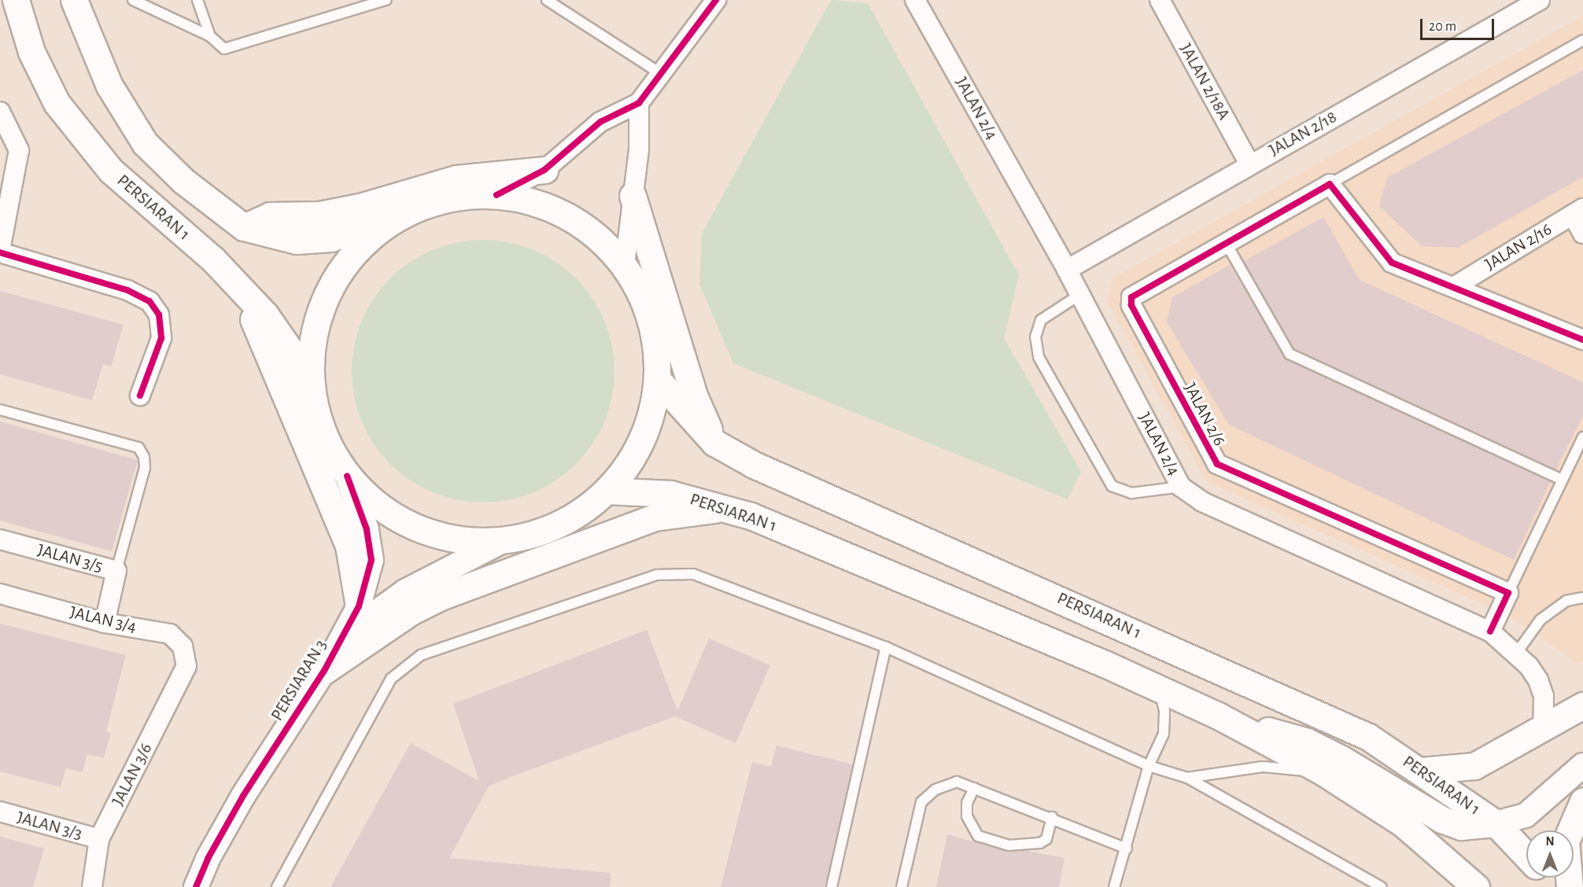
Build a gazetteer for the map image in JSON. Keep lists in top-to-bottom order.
{
  "streets": {
    "main road": ["PERSIARAN 1"],
    "street": [
      "JALAN 2/18A",
      "JALAN 2/4",
      "JALAN 2/18",
      "JALAN 2/16",
      "JALAN 2/6",
      "JALAN 3/5",
      "JALAN 3/4",
      "PERSIARAN 3",
      "JALAN 3/6",
      "JALAN 3/3"
    ]
  },
  "crossings": [
    ["JALAN 2/18A", "JALAN 2/18"],
    ["JALAN 2/4", "JALAN 2/18"],
    ["JALAN 3/5", "JALAN 3/4"],
    ["JALAN 3/4", "JALAN 3/6"],
    ["JALAN 3/6", "JALAN 3/3"]
  ],
  "scale_bar": "20 m",
  "north": "top"
}
